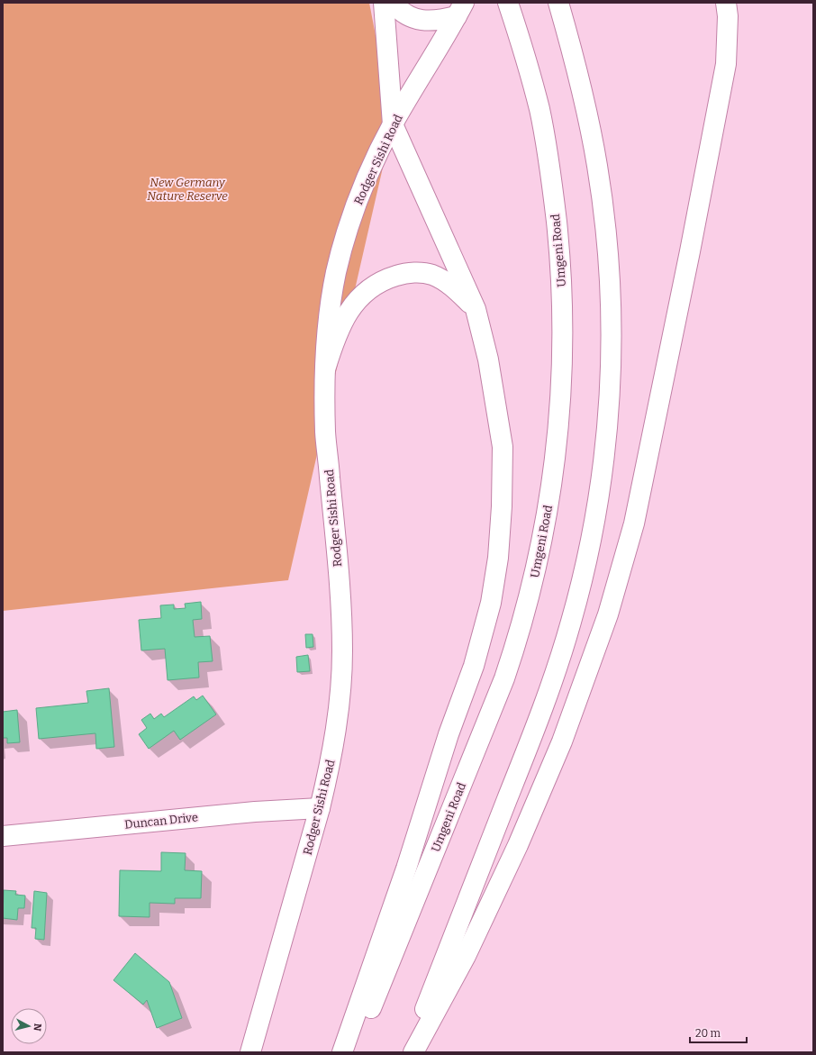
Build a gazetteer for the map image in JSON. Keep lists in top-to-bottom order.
{
  "streets": {
    "main road": ["Rodger Sishi Road", "Umgeni Road", "Duncan Drive"]
  },
  "crossings": [
    ["Rodger Sishi Road", "Duncan Drive"]
  ],
  "parks": ["New Germany Nature Reserve"],
  "scale_bar": "20 m",
  "north": "right"
}
